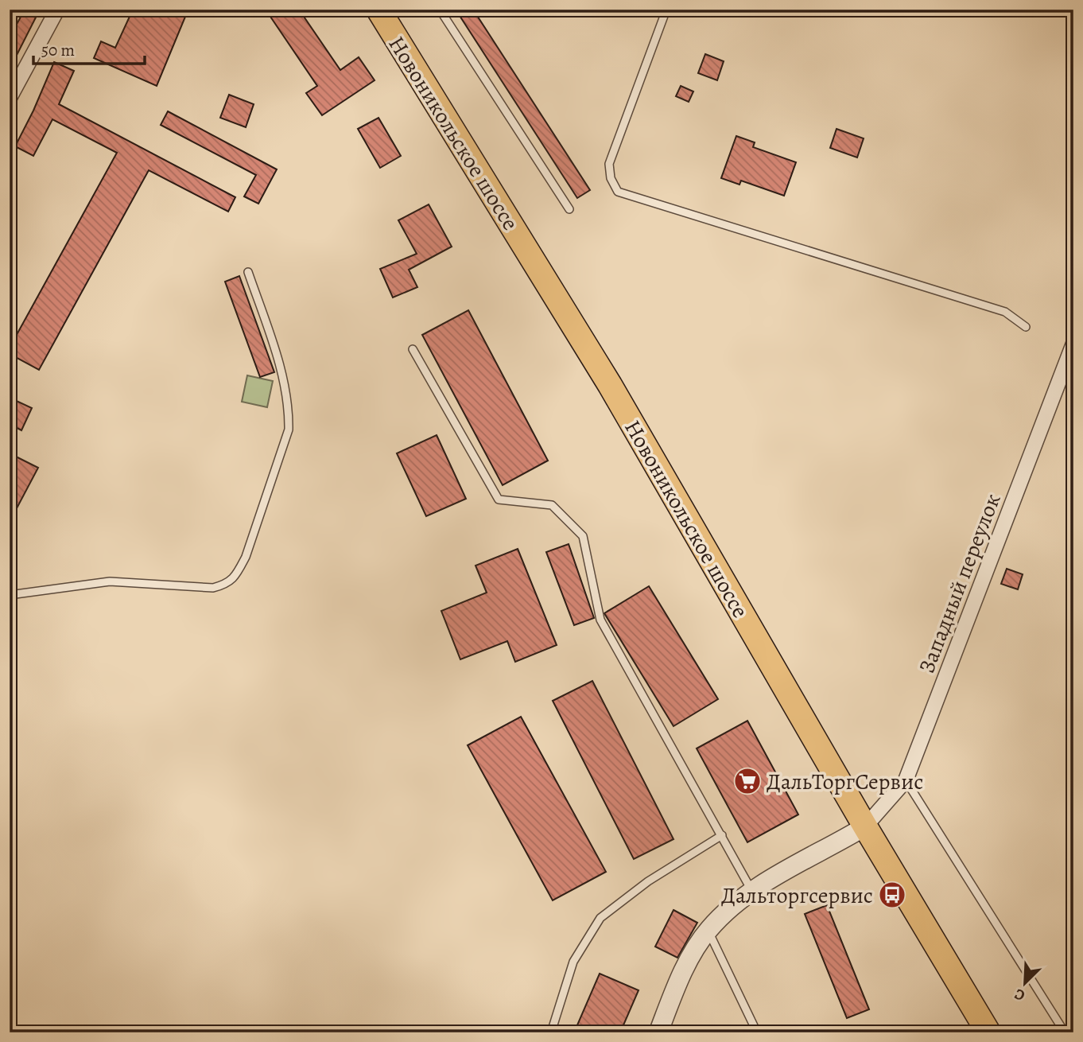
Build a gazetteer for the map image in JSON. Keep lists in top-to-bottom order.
{
  "streets": {
    "highway": ["Новоникольское шоссе"],
    "street": ["Западный переулок"]
  },
  "crossings": [
    ["Новоникольское шоссе", "Западный переулок"]
  ],
  "places": {
    "supermarket": ["ДальТоргСервис"],
    "bus stop": ["Дальторгсервис"]
  },
  "scale_bar": "50 m",
  "north": "bottom left"
}
